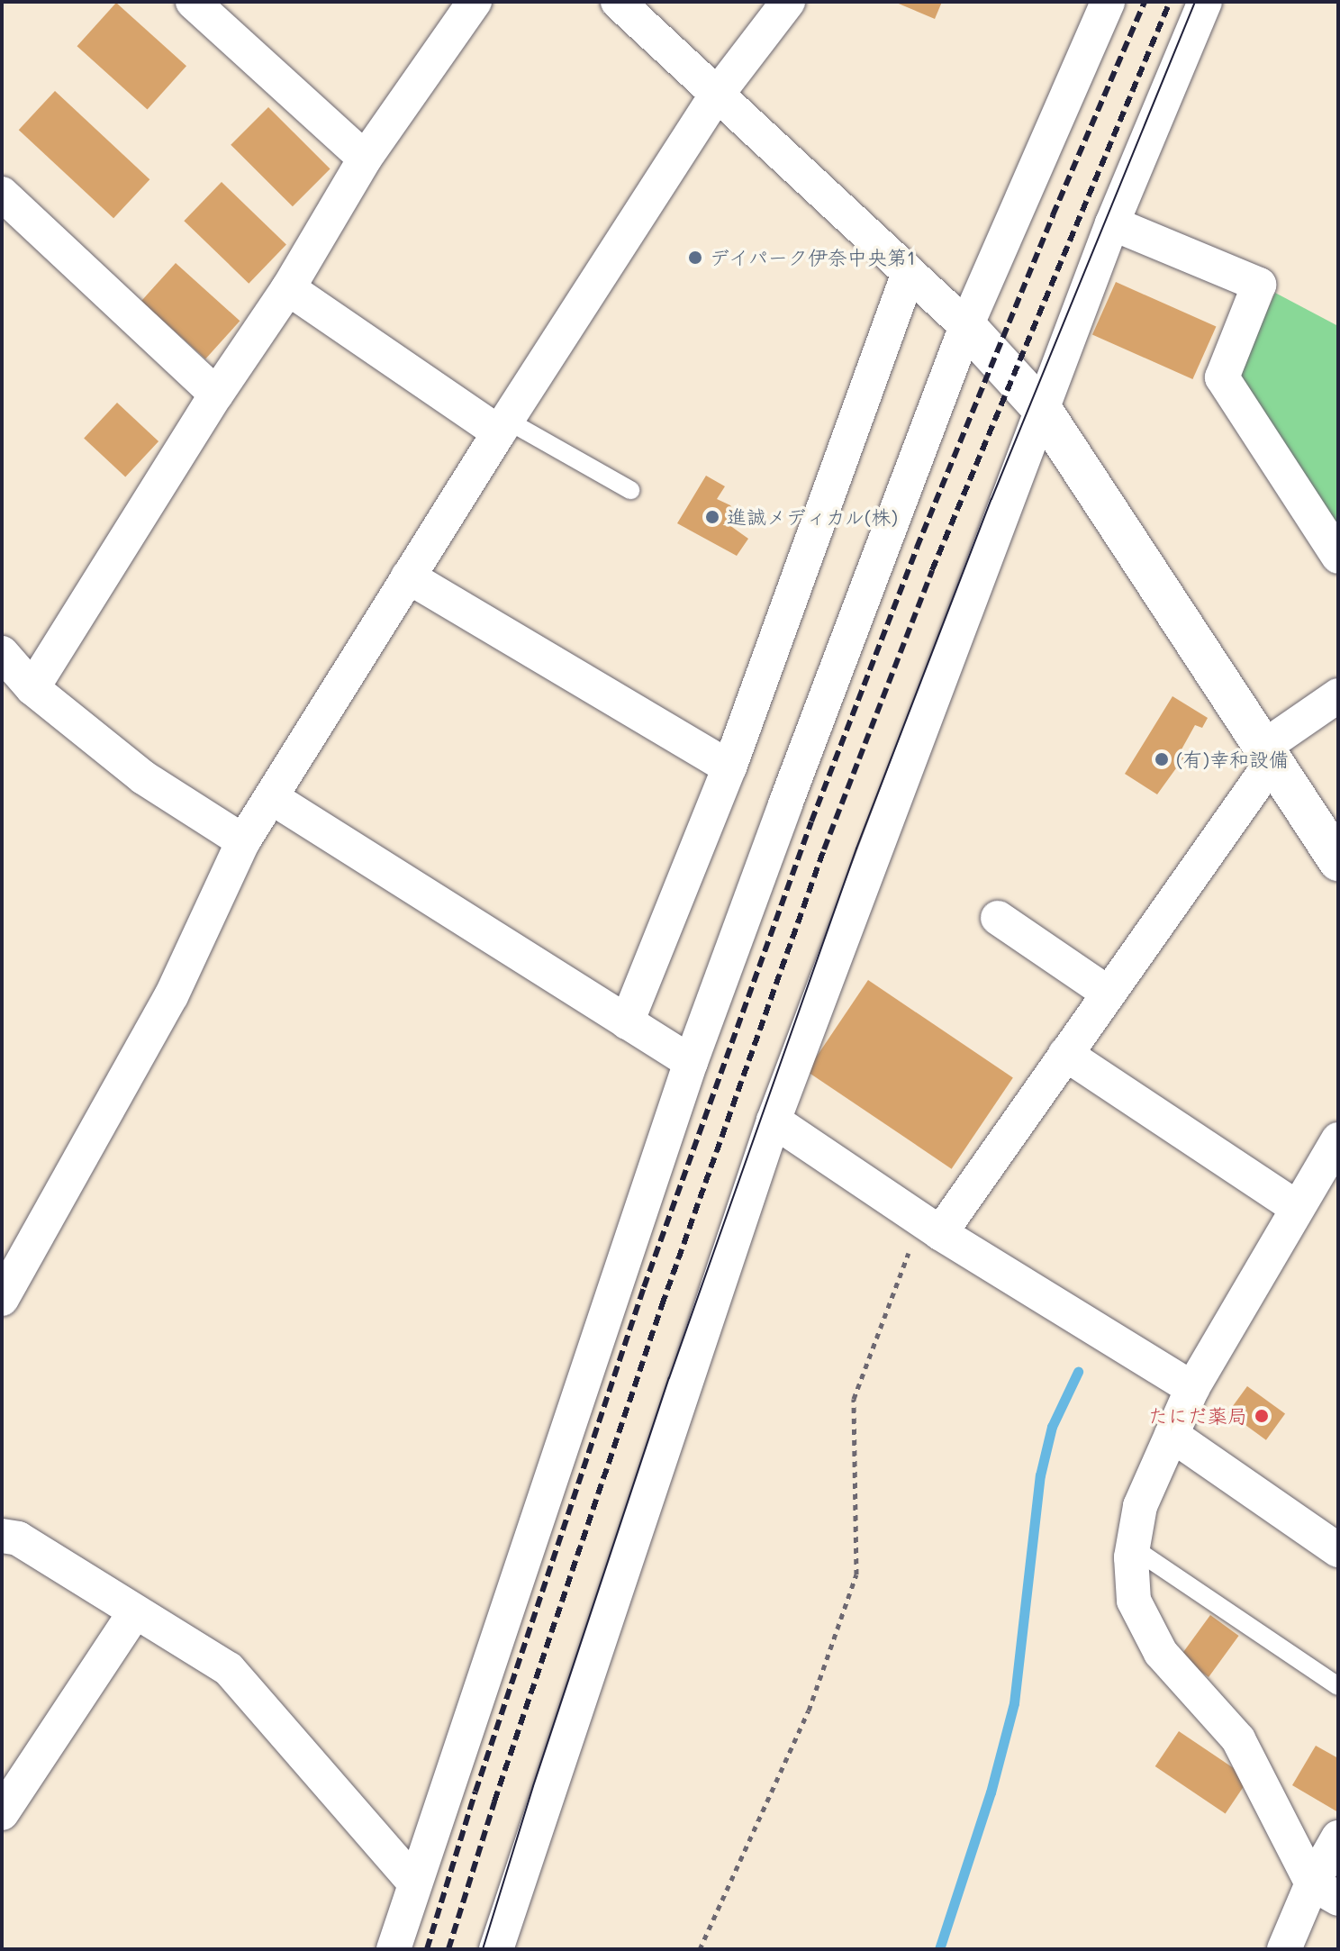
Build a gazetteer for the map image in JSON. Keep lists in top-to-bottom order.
{
  "places": [
    "デイパーク伊奈中央第1",
    "進誠メディカル(株)",
    "(有)幸和設備",
    "たにだ薬局"
  ]
}
